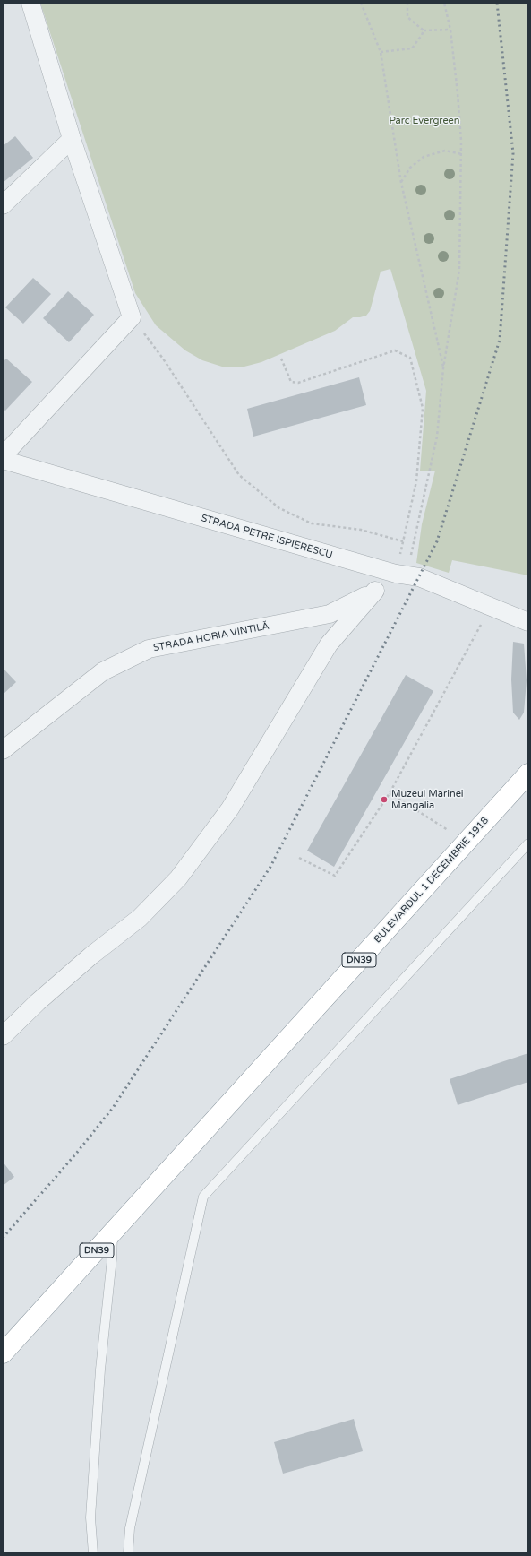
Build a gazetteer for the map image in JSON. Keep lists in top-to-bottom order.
{
  "streets": {
    "highway": ["BULEVARDUL 1 DECEMBRIE 1918", "DN39"],
    "street": ["STRADA PETRE ISPIERESCU", "STRADA HORIA VINTILĂ"]
  },
  "crossings": [
    ["STRADA PETRE ISPIERESCU", "STRADA HORIA VINTILĂ"],
    ["BULEVARDUL 1 DECEMBRIE 1918", "DN39"]
  ],
  "parks": ["Parc Evergreen"],
  "places": ["Muzeul Marinei Mangalia"]
}
